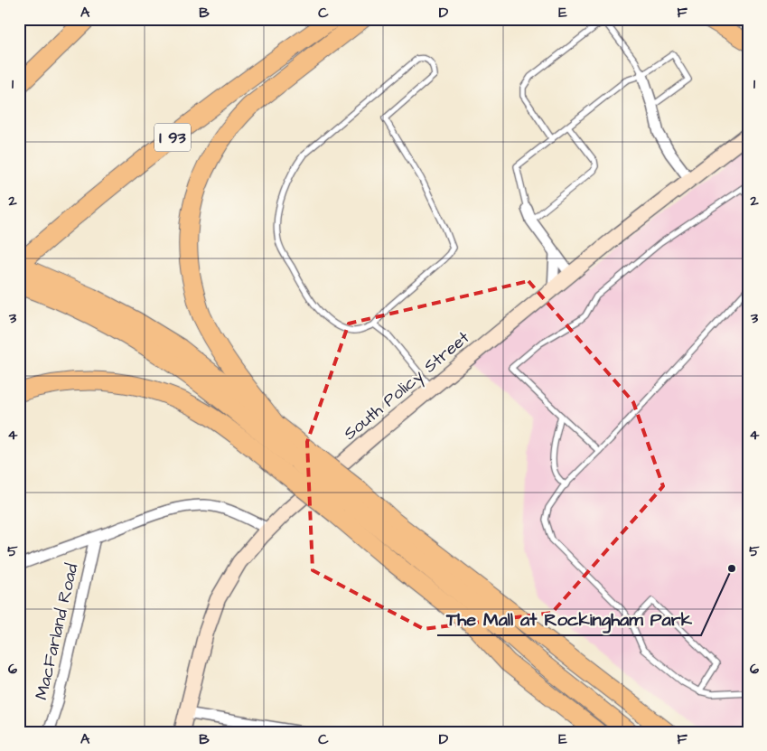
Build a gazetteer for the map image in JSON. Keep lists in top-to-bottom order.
{
  "streets": {
    "highway": ["I 93"],
    "street": ["South Policy Street", "MacFarland Road"]
  },
  "places": ["The Mall at Rockingham Park"],
  "grid": {
    "columns": [
      "A",
      "B",
      "C",
      "D",
      "E",
      "F"
    ],
    "rows": [
      "1",
      "2",
      "3",
      "4",
      "5",
      "6"
    ]
  }
}
